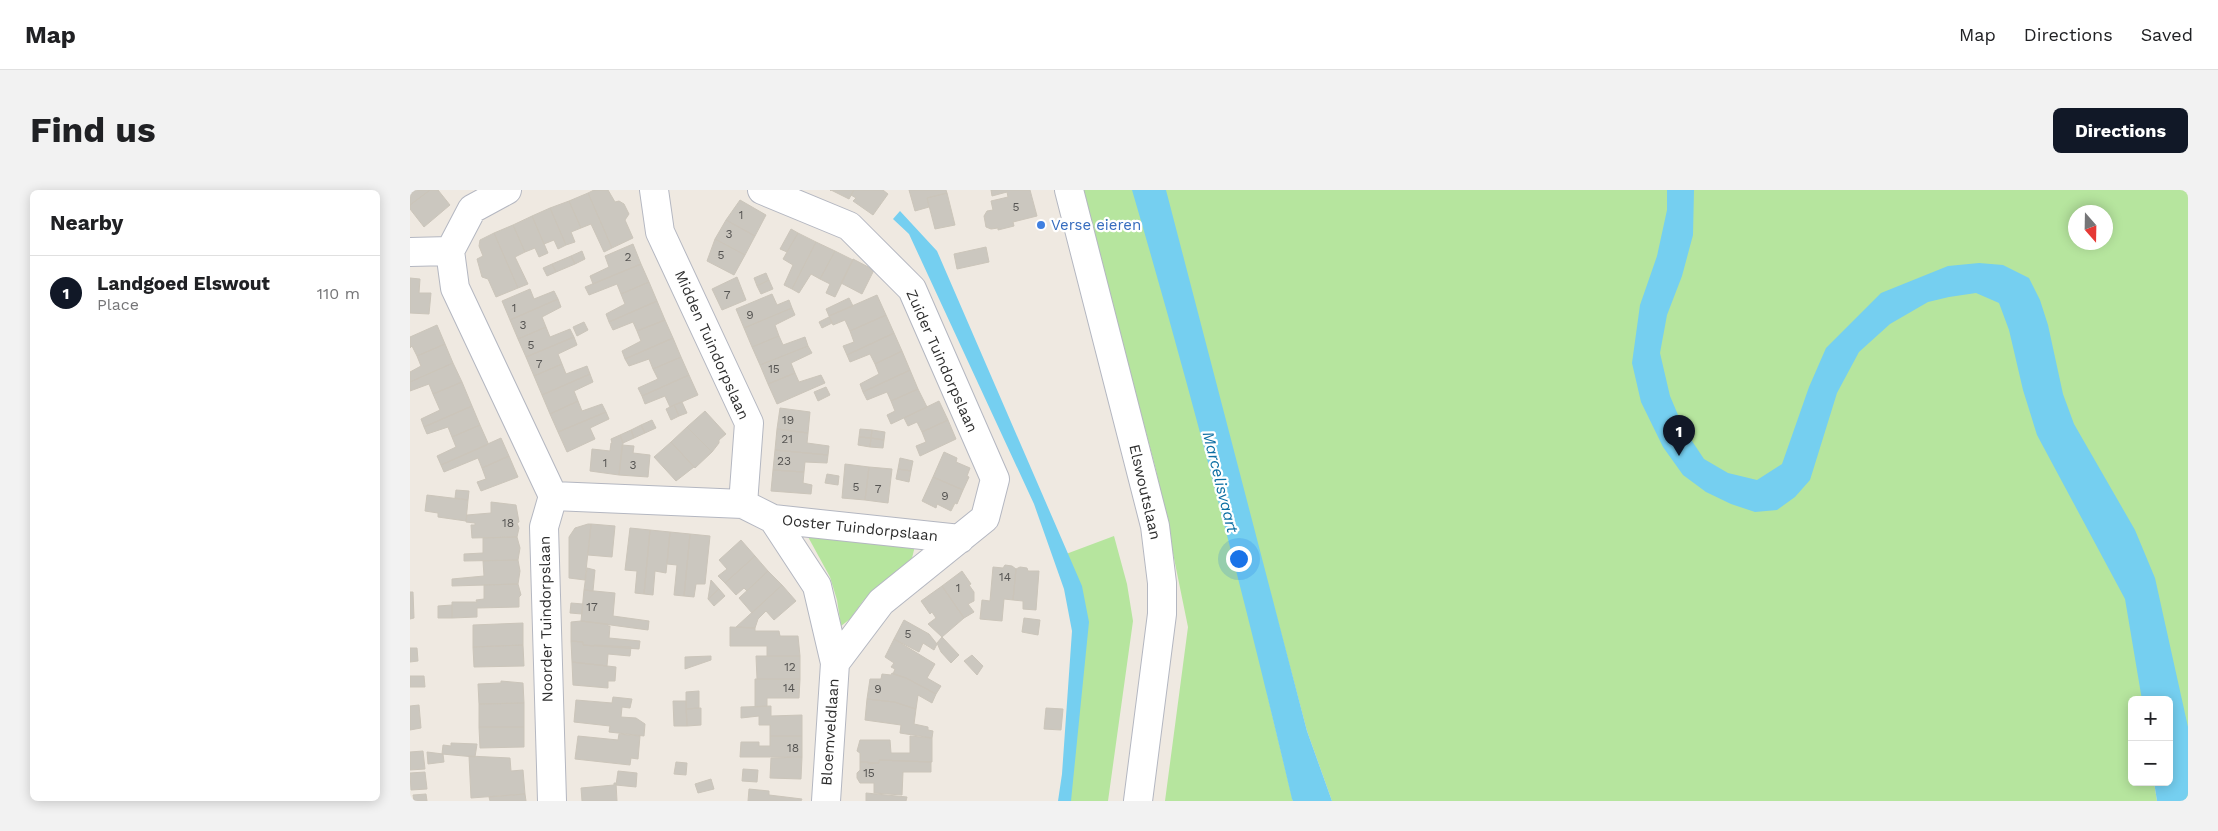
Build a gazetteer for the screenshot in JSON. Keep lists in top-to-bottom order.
{
  "streets": {
    "street": [
      "Midden Tuindorpslaan",
      "Zuider Tuindorpslaan",
      "Elswoutslaan",
      "Ooster Tuindorpslaan",
      "Noorder Tuindorpslaan",
      "Bloemveldlaan"
    ]
  },
  "crossings": [
    ["Midden Tuindorpslaan", "Ooster Tuindorpslaan"],
    ["Zuider Tuindorpslaan", "Ooster Tuindorpslaan"],
    ["Zuider Tuindorpslaan", "Bloemveldlaan"],
    ["Ooster Tuindorpslaan", "Noorder Tuindorpslaan"],
    ["Ooster Tuindorpslaan", "Bloemveldlaan"]
  ],
  "water": ["Marcelisvaart"],
  "places": ["Verse eieren"],
  "house_numbers": [
    "5",
    "1",
    "3",
    "5",
    "2",
    "7",
    "1",
    "9",
    "3",
    "5",
    "7",
    "15",
    "19",
    "21",
    "23",
    "1",
    "3",
    "5",
    "7",
    "9",
    "18",
    "14",
    "1",
    "17",
    "5",
    "12",
    "14",
    "9",
    "18",
    "15"
  ],
  "north": "bottom",
  "page": {
    "header": "Map",
    "nav": ["Map", "Directions", "Saved"],
    "buttons": "Directions",
    "title": "Find us",
    "heading": "Nearby",
    "list": [
      {
        "mark": "1",
        "name": "Landgoed Elswout",
        "note": "Place",
        "value": "110 m"
      }
    ],
    "pins": "1",
    "map_buttons": ["+", "−"]
  }
}
